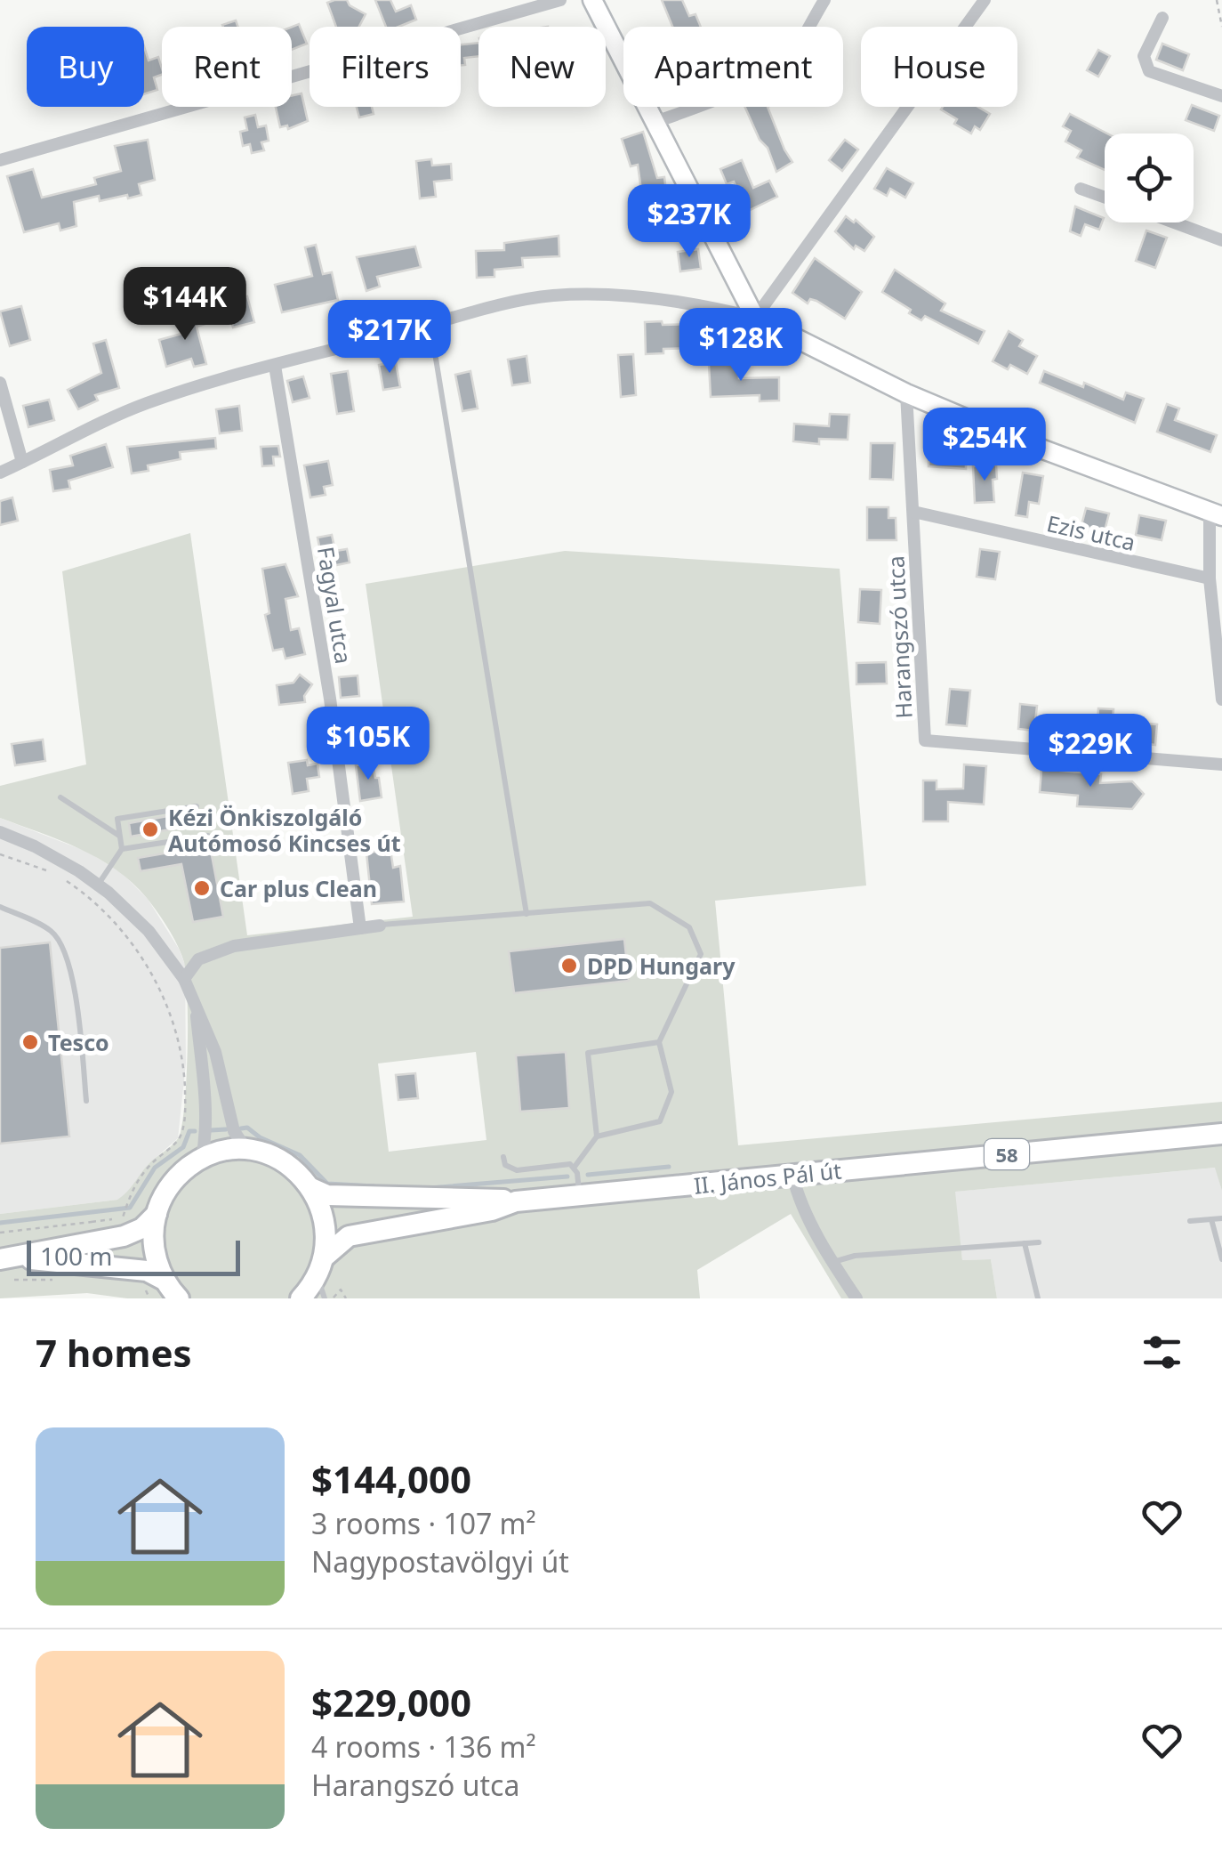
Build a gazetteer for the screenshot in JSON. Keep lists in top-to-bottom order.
{
  "streets": {
    "main road": ["58", "II. János Pál út"],
    "street": ["Ezis utca", "Fagyal utca", "Harangszó utca"]
  },
  "crossings": [
    ["Ezis utca", "Harangszó utca"],
    ["58", "II. János Pál út"]
  ],
  "places": [
    "Kézi Önkiszolgáló Autómosó Kincses út",
    "Car plus Clean",
    "DPD Hungary",
    "Tesco"
  ],
  "scale_bar": "100 m",
  "page": {
    "chip": [
      "Buy",
      "Rent",
      "Filters",
      "New",
      "Apartment",
      "House"
    ],
    "price": [
      "$237K",
      "$144K",
      "$217K",
      "$128K",
      "$254K",
      "$105K",
      "$229K"
    ],
    "scale": "100 m",
    "heading": "7 homes",
    "list": [
      {
        "name": "$144,000",
        "note": "3 rooms · 107 m² · Nagypostavölgyi út"
      },
      {
        "name": "$229,000",
        "note": "4 rooms · 136 m² · Harangszó utca"
      }
    ]
  }
}
